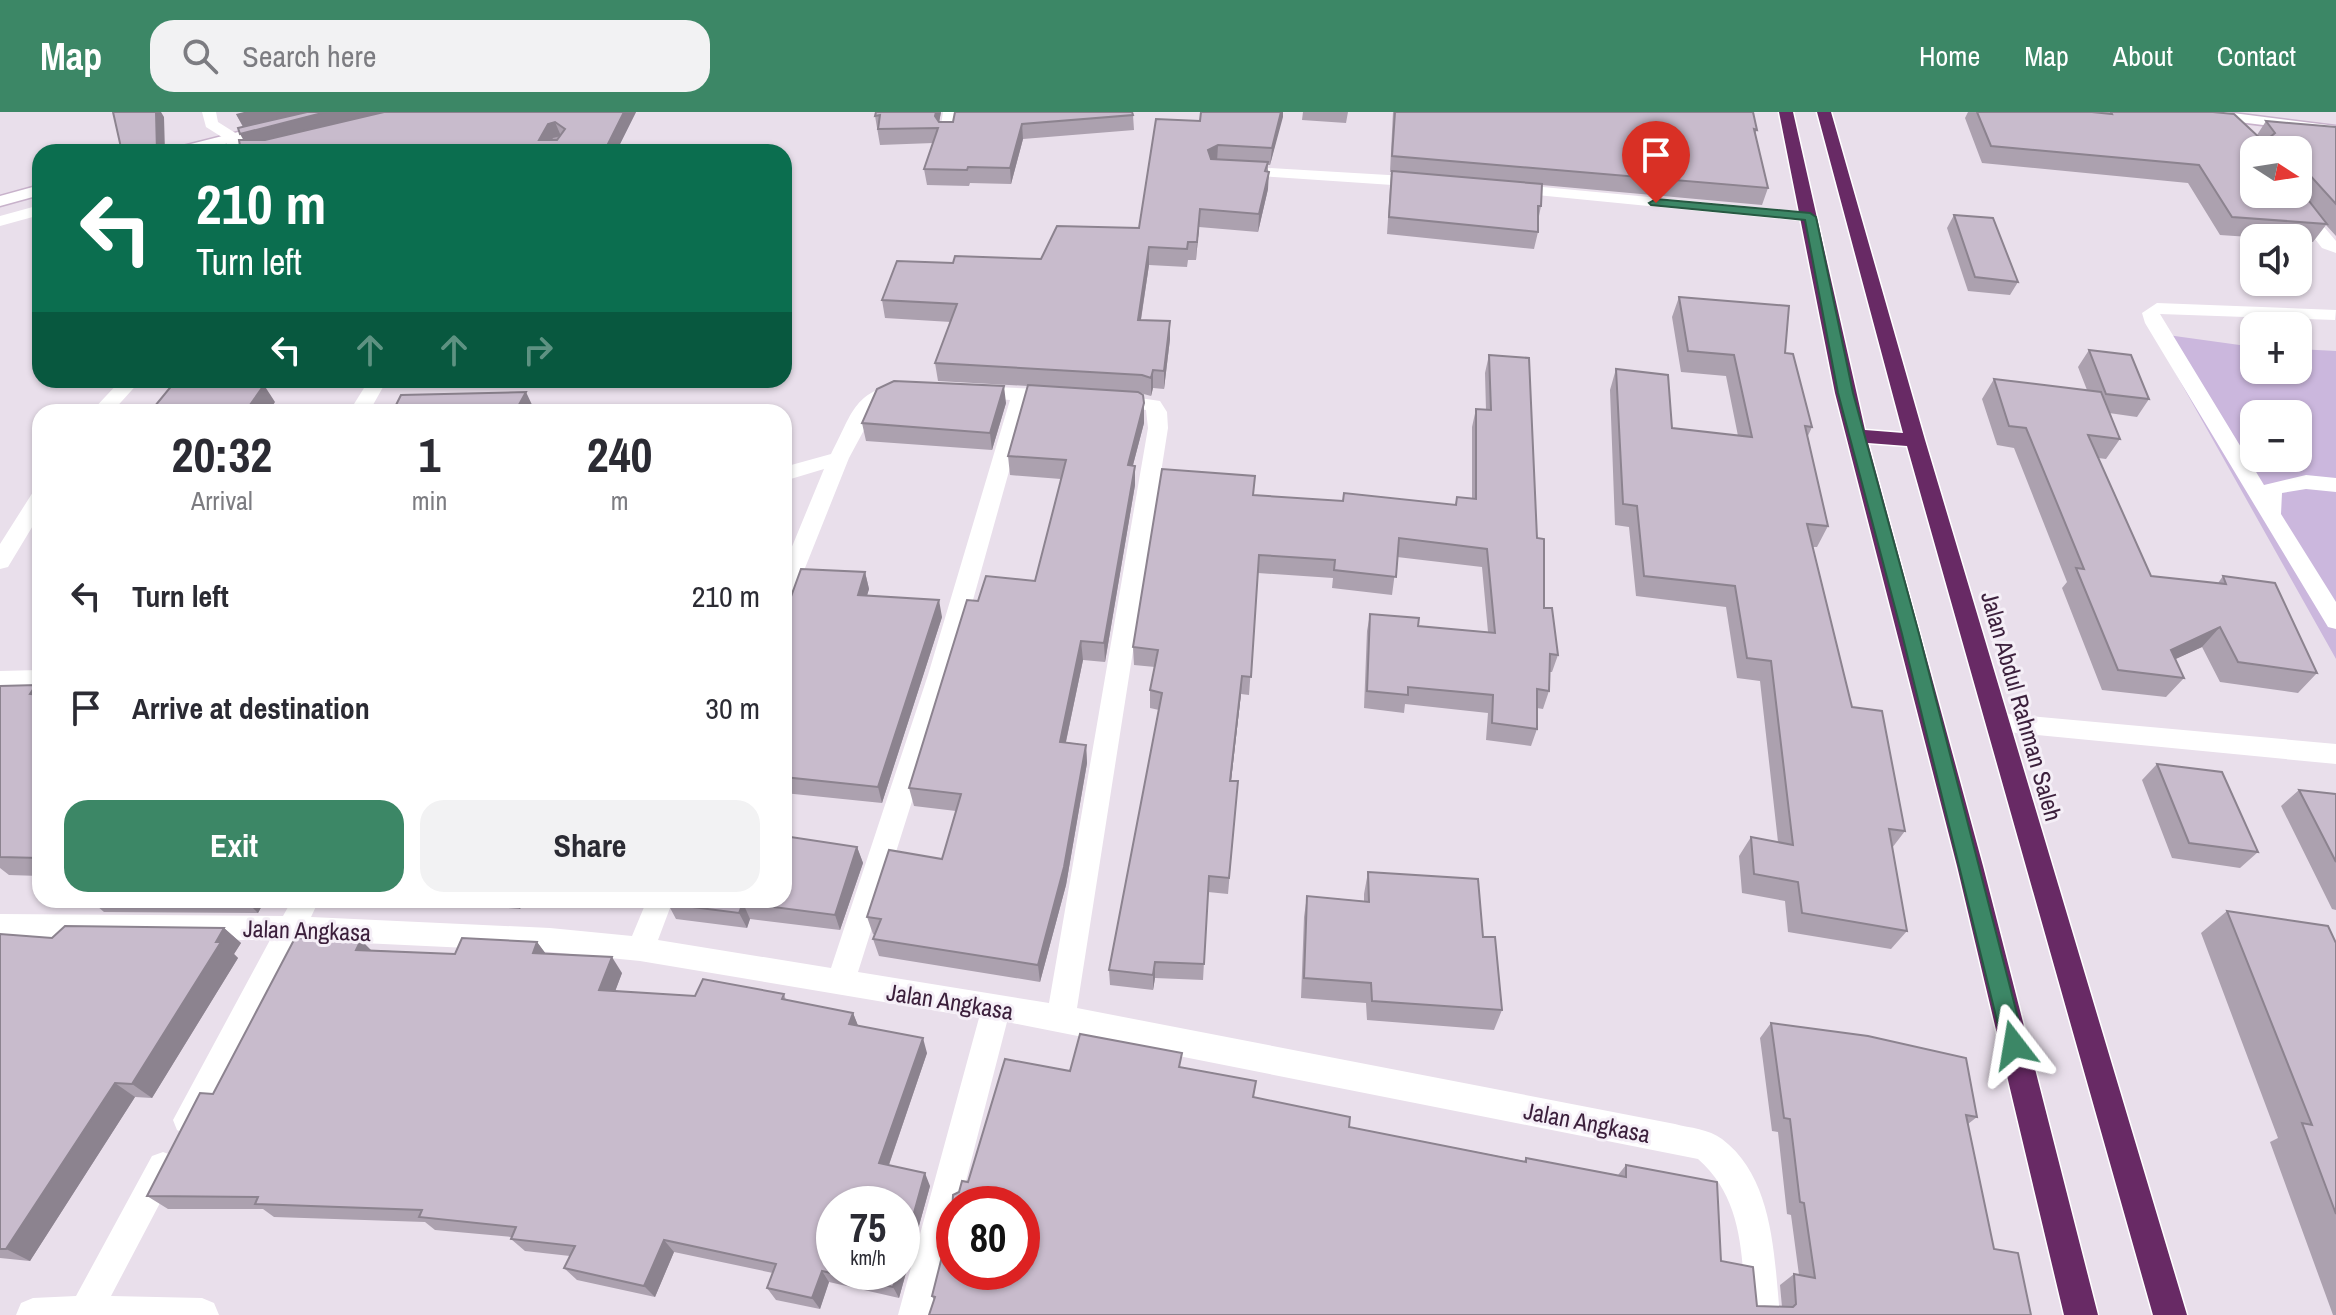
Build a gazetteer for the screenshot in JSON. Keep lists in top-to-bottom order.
{
  "streets": {
    "highway": ["Jalan Abdul Rahman Saleh"],
    "street": ["Jalan Angkasa"]
  },
  "north": "right",
  "page": {
    "header": "Map",
    "search": "Search here",
    "nav": [
      "Home",
      "Map",
      "About",
      "Contact"
    ],
    "map_buttons": ["+", "−"],
    "turn": ["210 m", "Turn left"],
    "eta": [
      "20:32",
      "Arrival",
      "1",
      "min",
      "240",
      "m"
    ],
    "list": [
      {
        "name": "Turn left",
        "value": "210 m"
      },
      {
        "name": "Arrive at destination",
        "value": "30 m"
      }
    ],
    "buttons": ["Exit", "Share"],
    "speed": "75 km/h",
    "limit": "80"
  }
}
